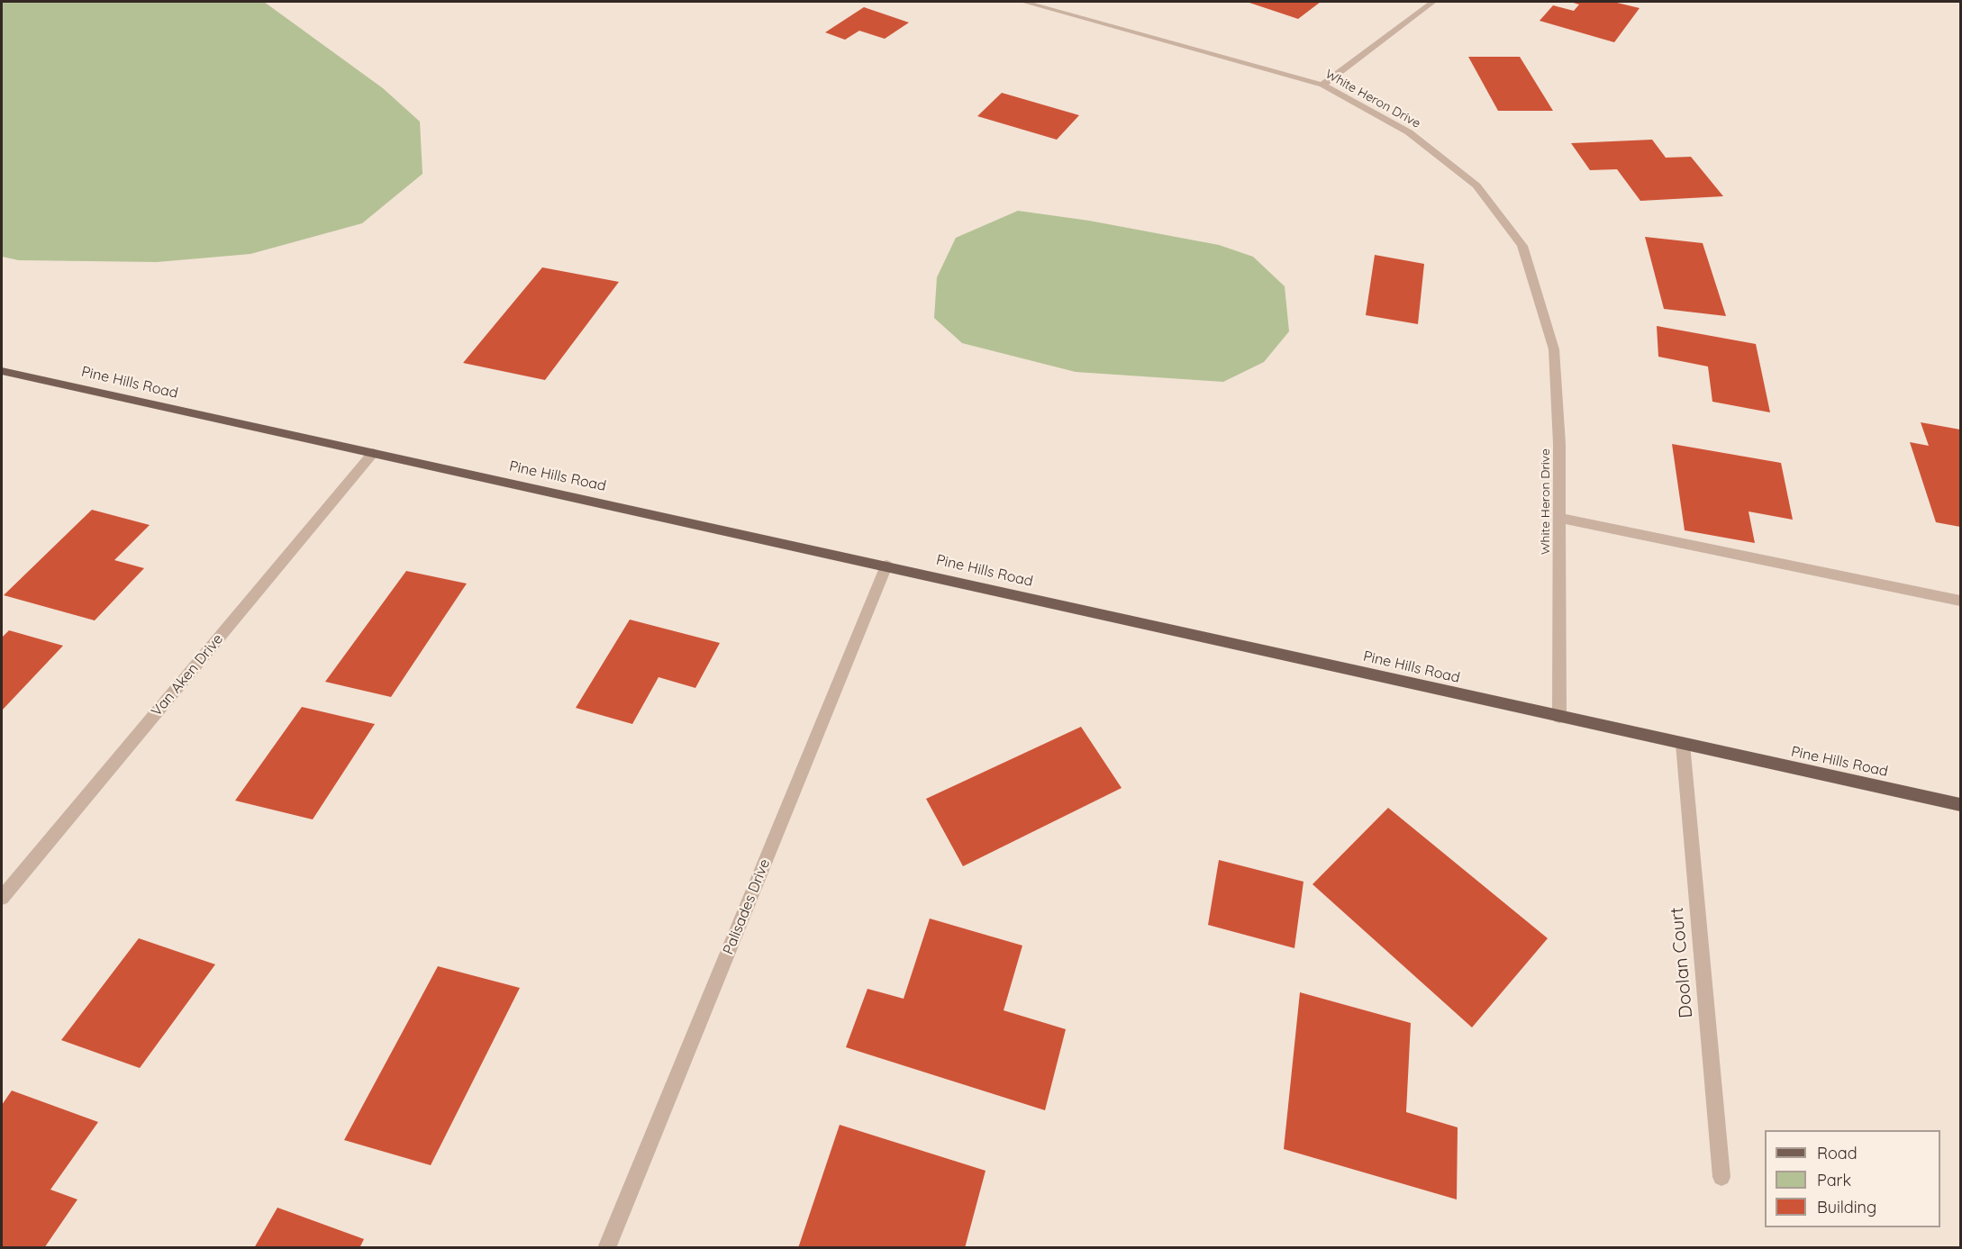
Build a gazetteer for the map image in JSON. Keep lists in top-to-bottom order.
{
  "streets": {
    "main road": ["Pine Hills Road"],
    "street": [
      "White Heron Drive",
      "Van Aken Drive",
      "Palisades Drive",
      "Doolan Court"
    ]
  },
  "crossings": [
    ["White Heron Drive", "Pine Hills Road"],
    ["Pine Hills Road", "Van Aken Drive"],
    ["Pine Hills Road", "Palisades Drive"],
    ["Pine Hills Road", "Doolan Court"]
  ],
  "legend": ["Road", "Park", "Building"]
}
